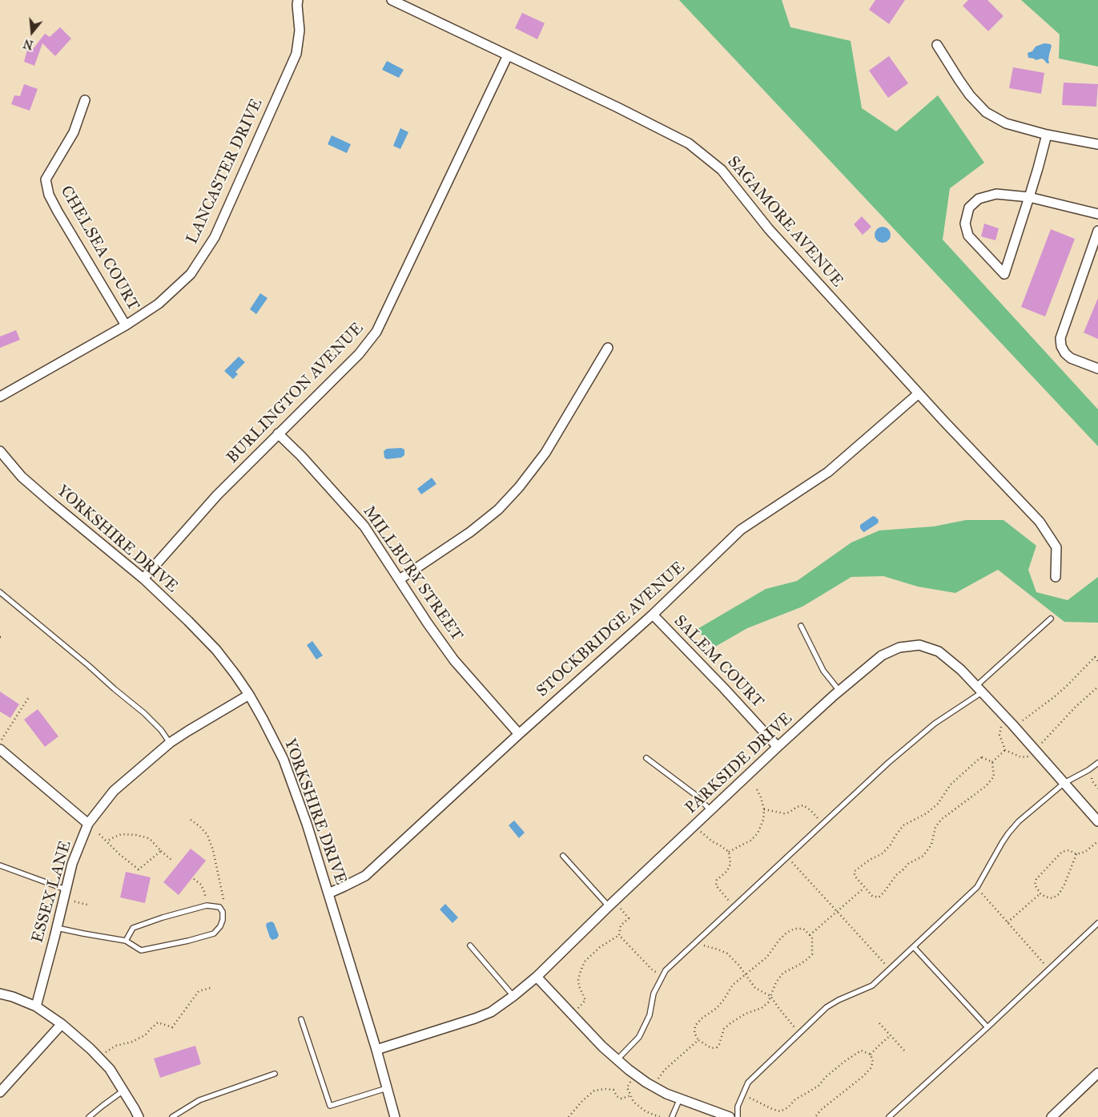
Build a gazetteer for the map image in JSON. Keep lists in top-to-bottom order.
{
  "streets": {
    "street": [
      "LANCASTER DRIVE",
      "SAGAMORE AVENUE",
      "CHELSEA COURT",
      "BURLINGTON AVENUE",
      "YORKSHIRE DRIVE",
      "MILLBURY STREET",
      "STOCKBRIDGE AVENUE",
      "SALEM COURT",
      "PARKSIDE DRIVE",
      "ESSEX LANE"
    ]
  },
  "crossings": [
    ["LANCASTER DRIVE", "CHELSEA COURT"],
    ["SAGAMORE AVENUE", "BURLINGTON AVENUE"],
    ["SAGAMORE AVENUE", "STOCKBRIDGE AVENUE"],
    ["BURLINGTON AVENUE", "YORKSHIRE DRIVE"],
    ["BURLINGTON AVENUE", "MILLBURY STREET"],
    ["YORKSHIRE DRIVE", "STOCKBRIDGE AVENUE"],
    ["YORKSHIRE DRIVE", "PARKSIDE DRIVE"],
    ["YORKSHIRE DRIVE", "ESSEX LANE"],
    ["MILLBURY STREET", "STOCKBRIDGE AVENUE"],
    ["STOCKBRIDGE AVENUE", "SALEM COURT"],
    ["SALEM COURT", "PARKSIDE DRIVE"]
  ],
  "north": "bottom"
}
